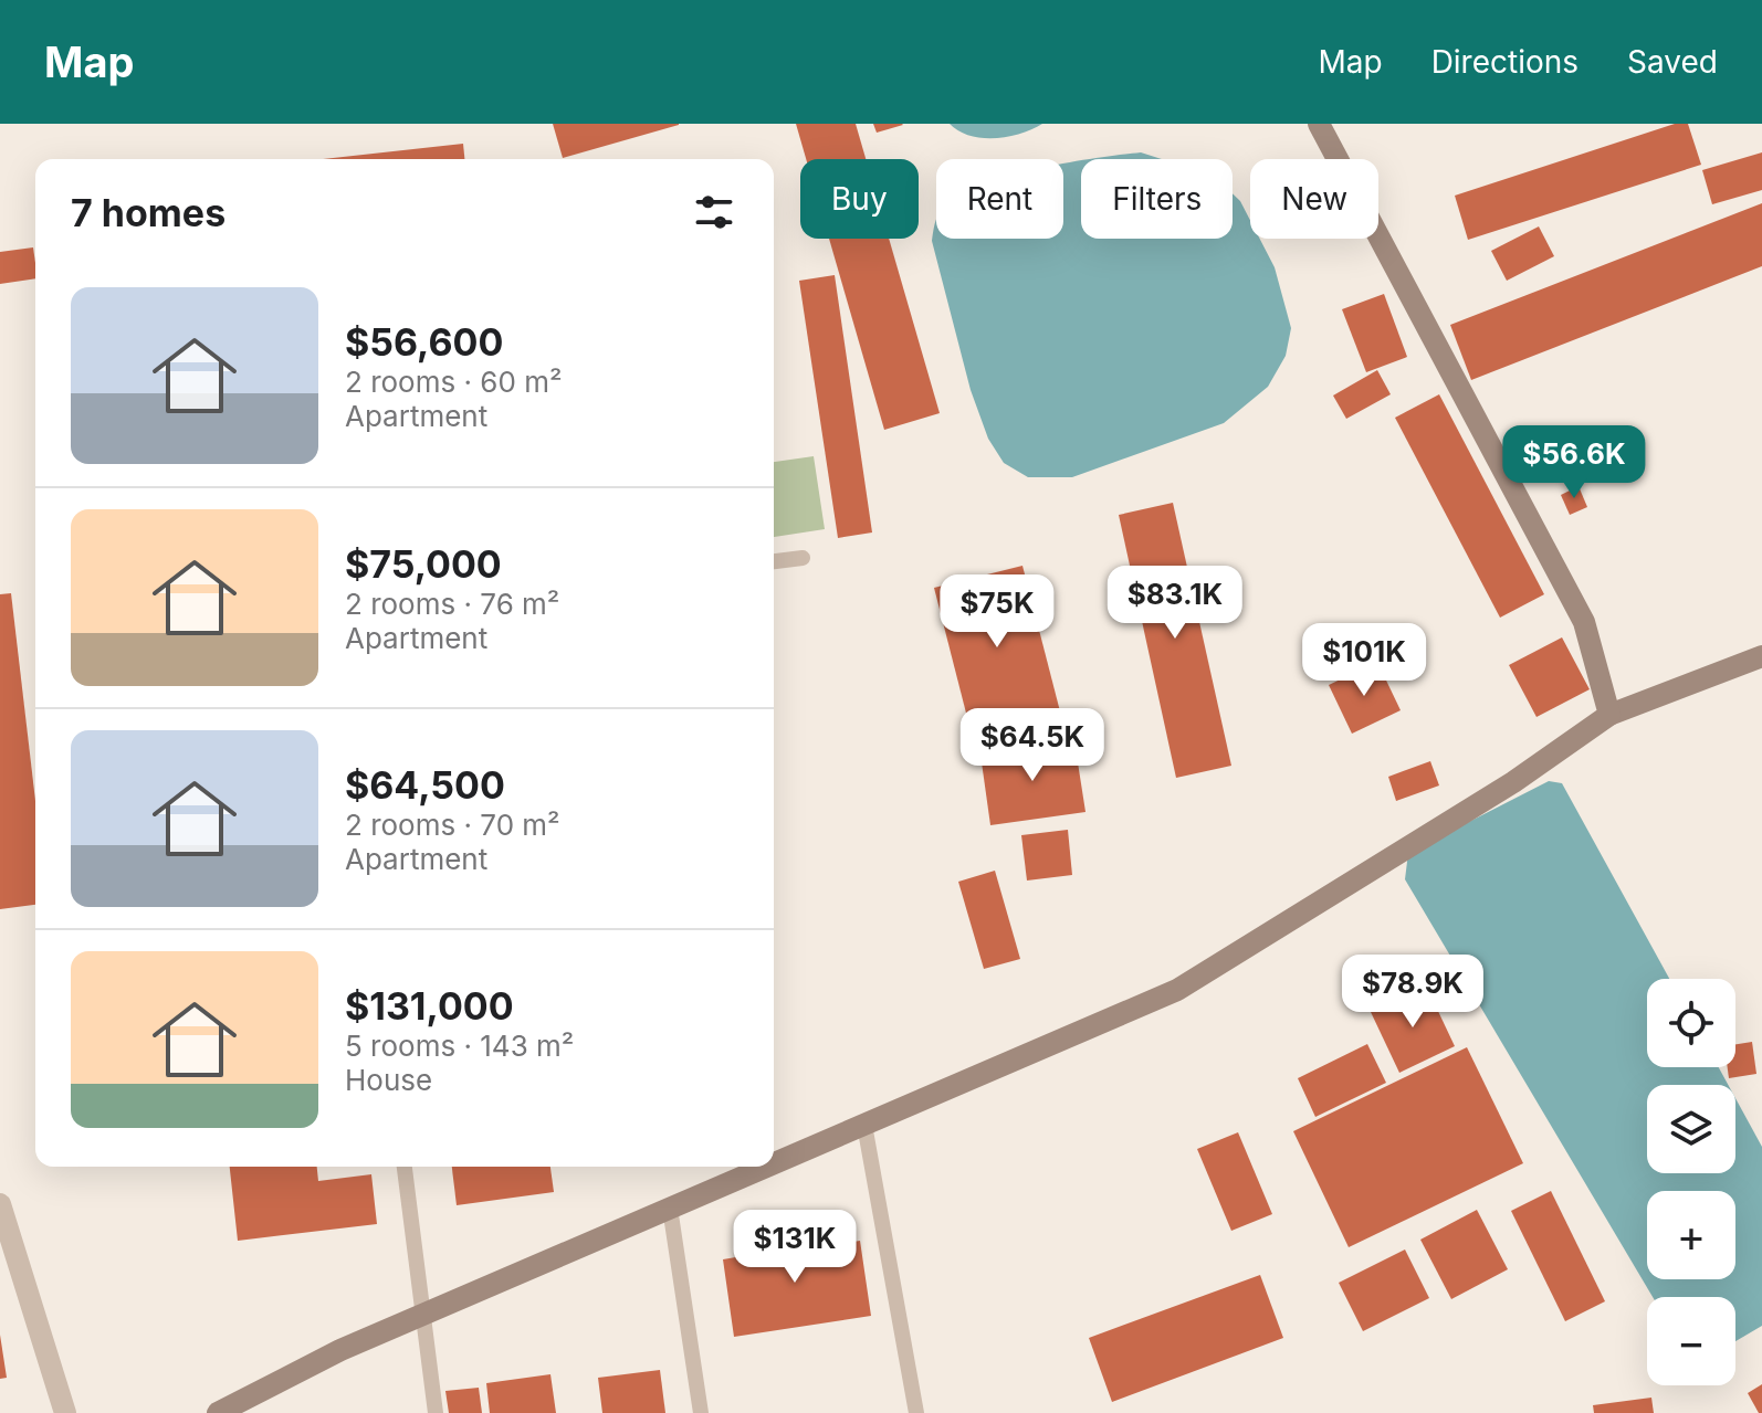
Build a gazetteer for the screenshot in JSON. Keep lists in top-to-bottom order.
{
  "page": {
    "header": "Map",
    "nav": ["Map", "Directions", "Saved"],
    "chip": [
      "Buy",
      "Rent",
      "Filters",
      "New"
    ],
    "heading": "7 homes",
    "list": [
      {
        "name": "$56,600",
        "note": "2 rooms · 60 m² · Apartment"
      },
      {
        "name": "$75,000",
        "note": "2 rooms · 76 m² · Apartment"
      },
      {
        "name": "$64,500",
        "note": "2 rooms · 70 m² · Apartment"
      },
      {
        "name": "$131,000",
        "note": "5 rooms · 143 m² · House"
      }
    ],
    "price": [
      "$56.6K",
      "$83.1K",
      "$75K",
      "$101K",
      "$64.5K",
      "$78.9K",
      "$131K"
    ],
    "map_buttons": ["+", "−"]
  }
}
